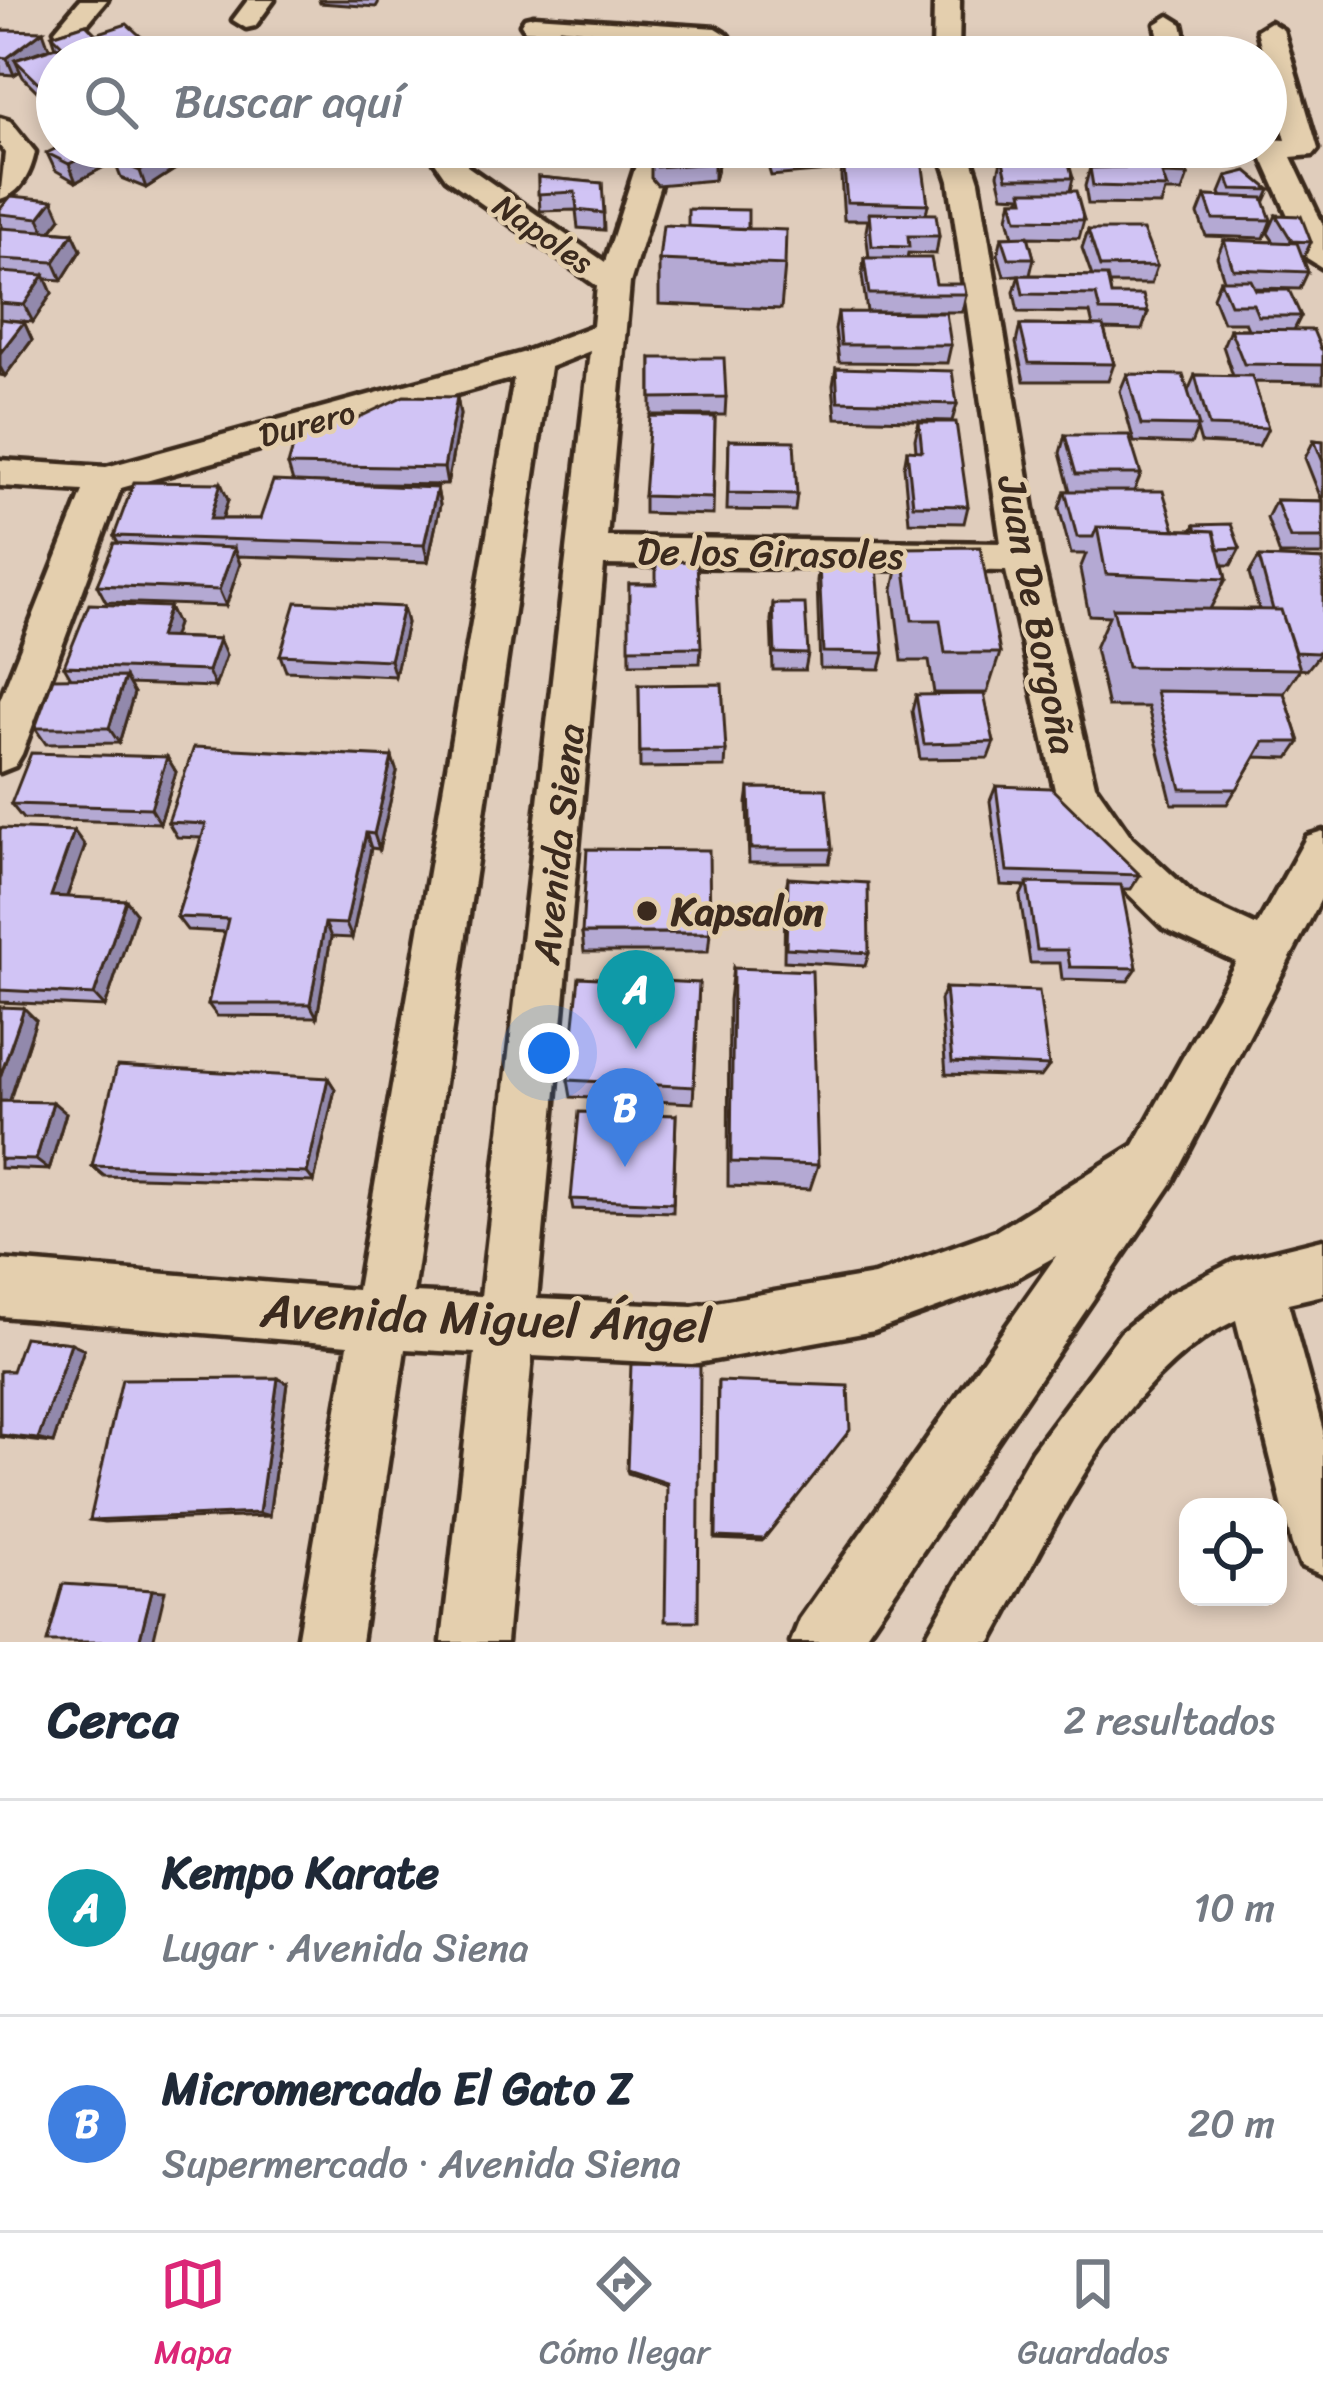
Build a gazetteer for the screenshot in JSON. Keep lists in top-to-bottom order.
{
  "streets": {
    "street": [
      "Napoles",
      "Durero",
      "De los Girasoles",
      "Juan De Borgoña",
      "Avenida Siena",
      "Avenida Miguel Ángel"
    ]
  },
  "crossings": [
    ["Napoles", "Durero"],
    ["Napoles", "Avenida Siena"],
    ["Durero", "Avenida Siena"],
    ["De los Girasoles", "Juan De Borgoña"],
    ["De los Girasoles", "Avenida Siena"],
    ["Juan De Borgoña", "Avenida Miguel Ángel"],
    ["Avenida Siena", "Avenida Miguel Ángel"]
  ],
  "places": ["Kapsalon"],
  "page": {
    "search": "Buscar aquí",
    "pins": ["A", "B"],
    "heading": ["Cerca", "2 resultados"],
    "list": [
      {
        "mark": "A",
        "name": "Kempo Karate",
        "note": "Lugar · Avenida Siena",
        "value": "10 m"
      },
      {
        "mark": "B",
        "name": "Micromercado El Gato Z",
        "note": "Supermercado · Avenida Siena",
        "value": "20 m"
      }
    ],
    "nav": ["Mapa", "Cómo llegar", "Guardados"]
  }
}
